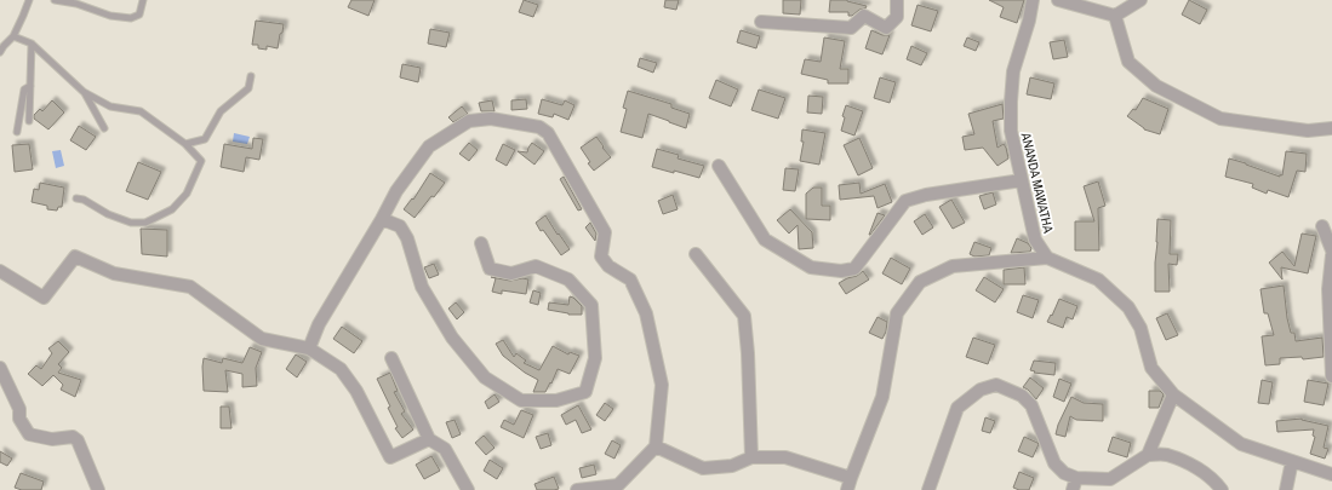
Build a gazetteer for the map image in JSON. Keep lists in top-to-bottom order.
{
  "streets": {
    "street": ["ANANDA MAWATHA"]
  }
}
